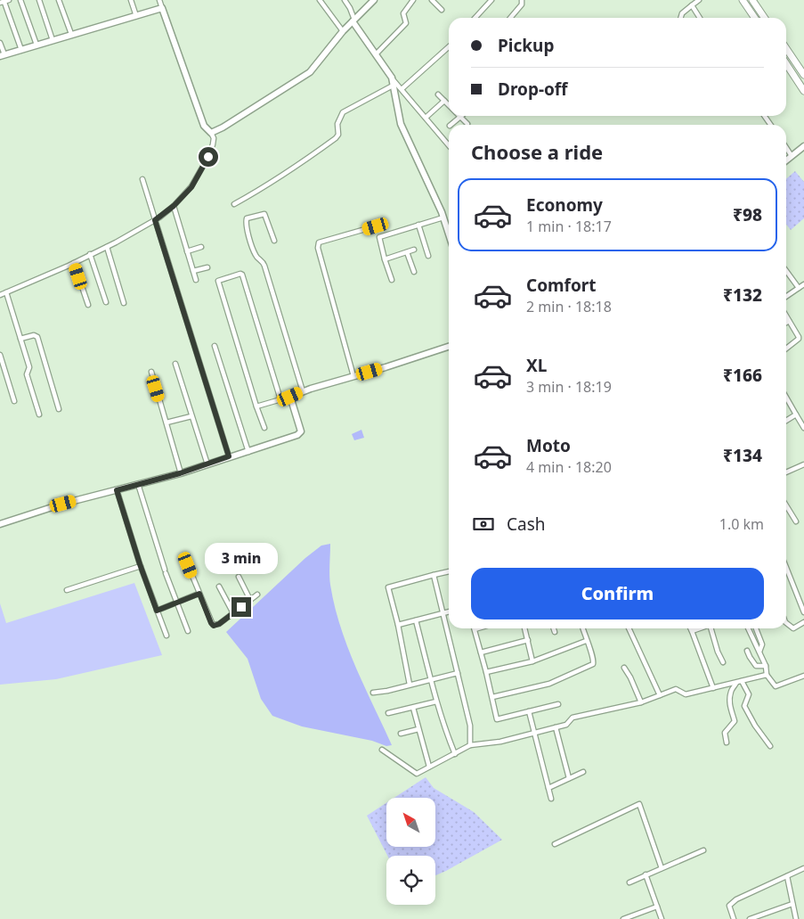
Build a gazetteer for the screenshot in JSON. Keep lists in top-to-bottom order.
{
  "north": "top left",
  "page": {
    "banner": ["Pickup", "Drop-off"],
    "heading": "Choose a ride",
    "list": [
      {
        "name": "Economy",
        "note": "1 min · 18:17",
        "value": "₹98"
      },
      {
        "name": "Comfort",
        "note": "2 min · 18:18",
        "value": "₹132"
      },
      {
        "name": "XL",
        "note": "3 min · 18:19",
        "value": "₹166"
      },
      {
        "name": "Moto",
        "note": "4 min · 18:20",
        "value": "₹134"
      }
    ],
    "pay": ["Cash", "1.0 km"],
    "bubble": "3 min",
    "buttons": "Confirm"
  }
}
